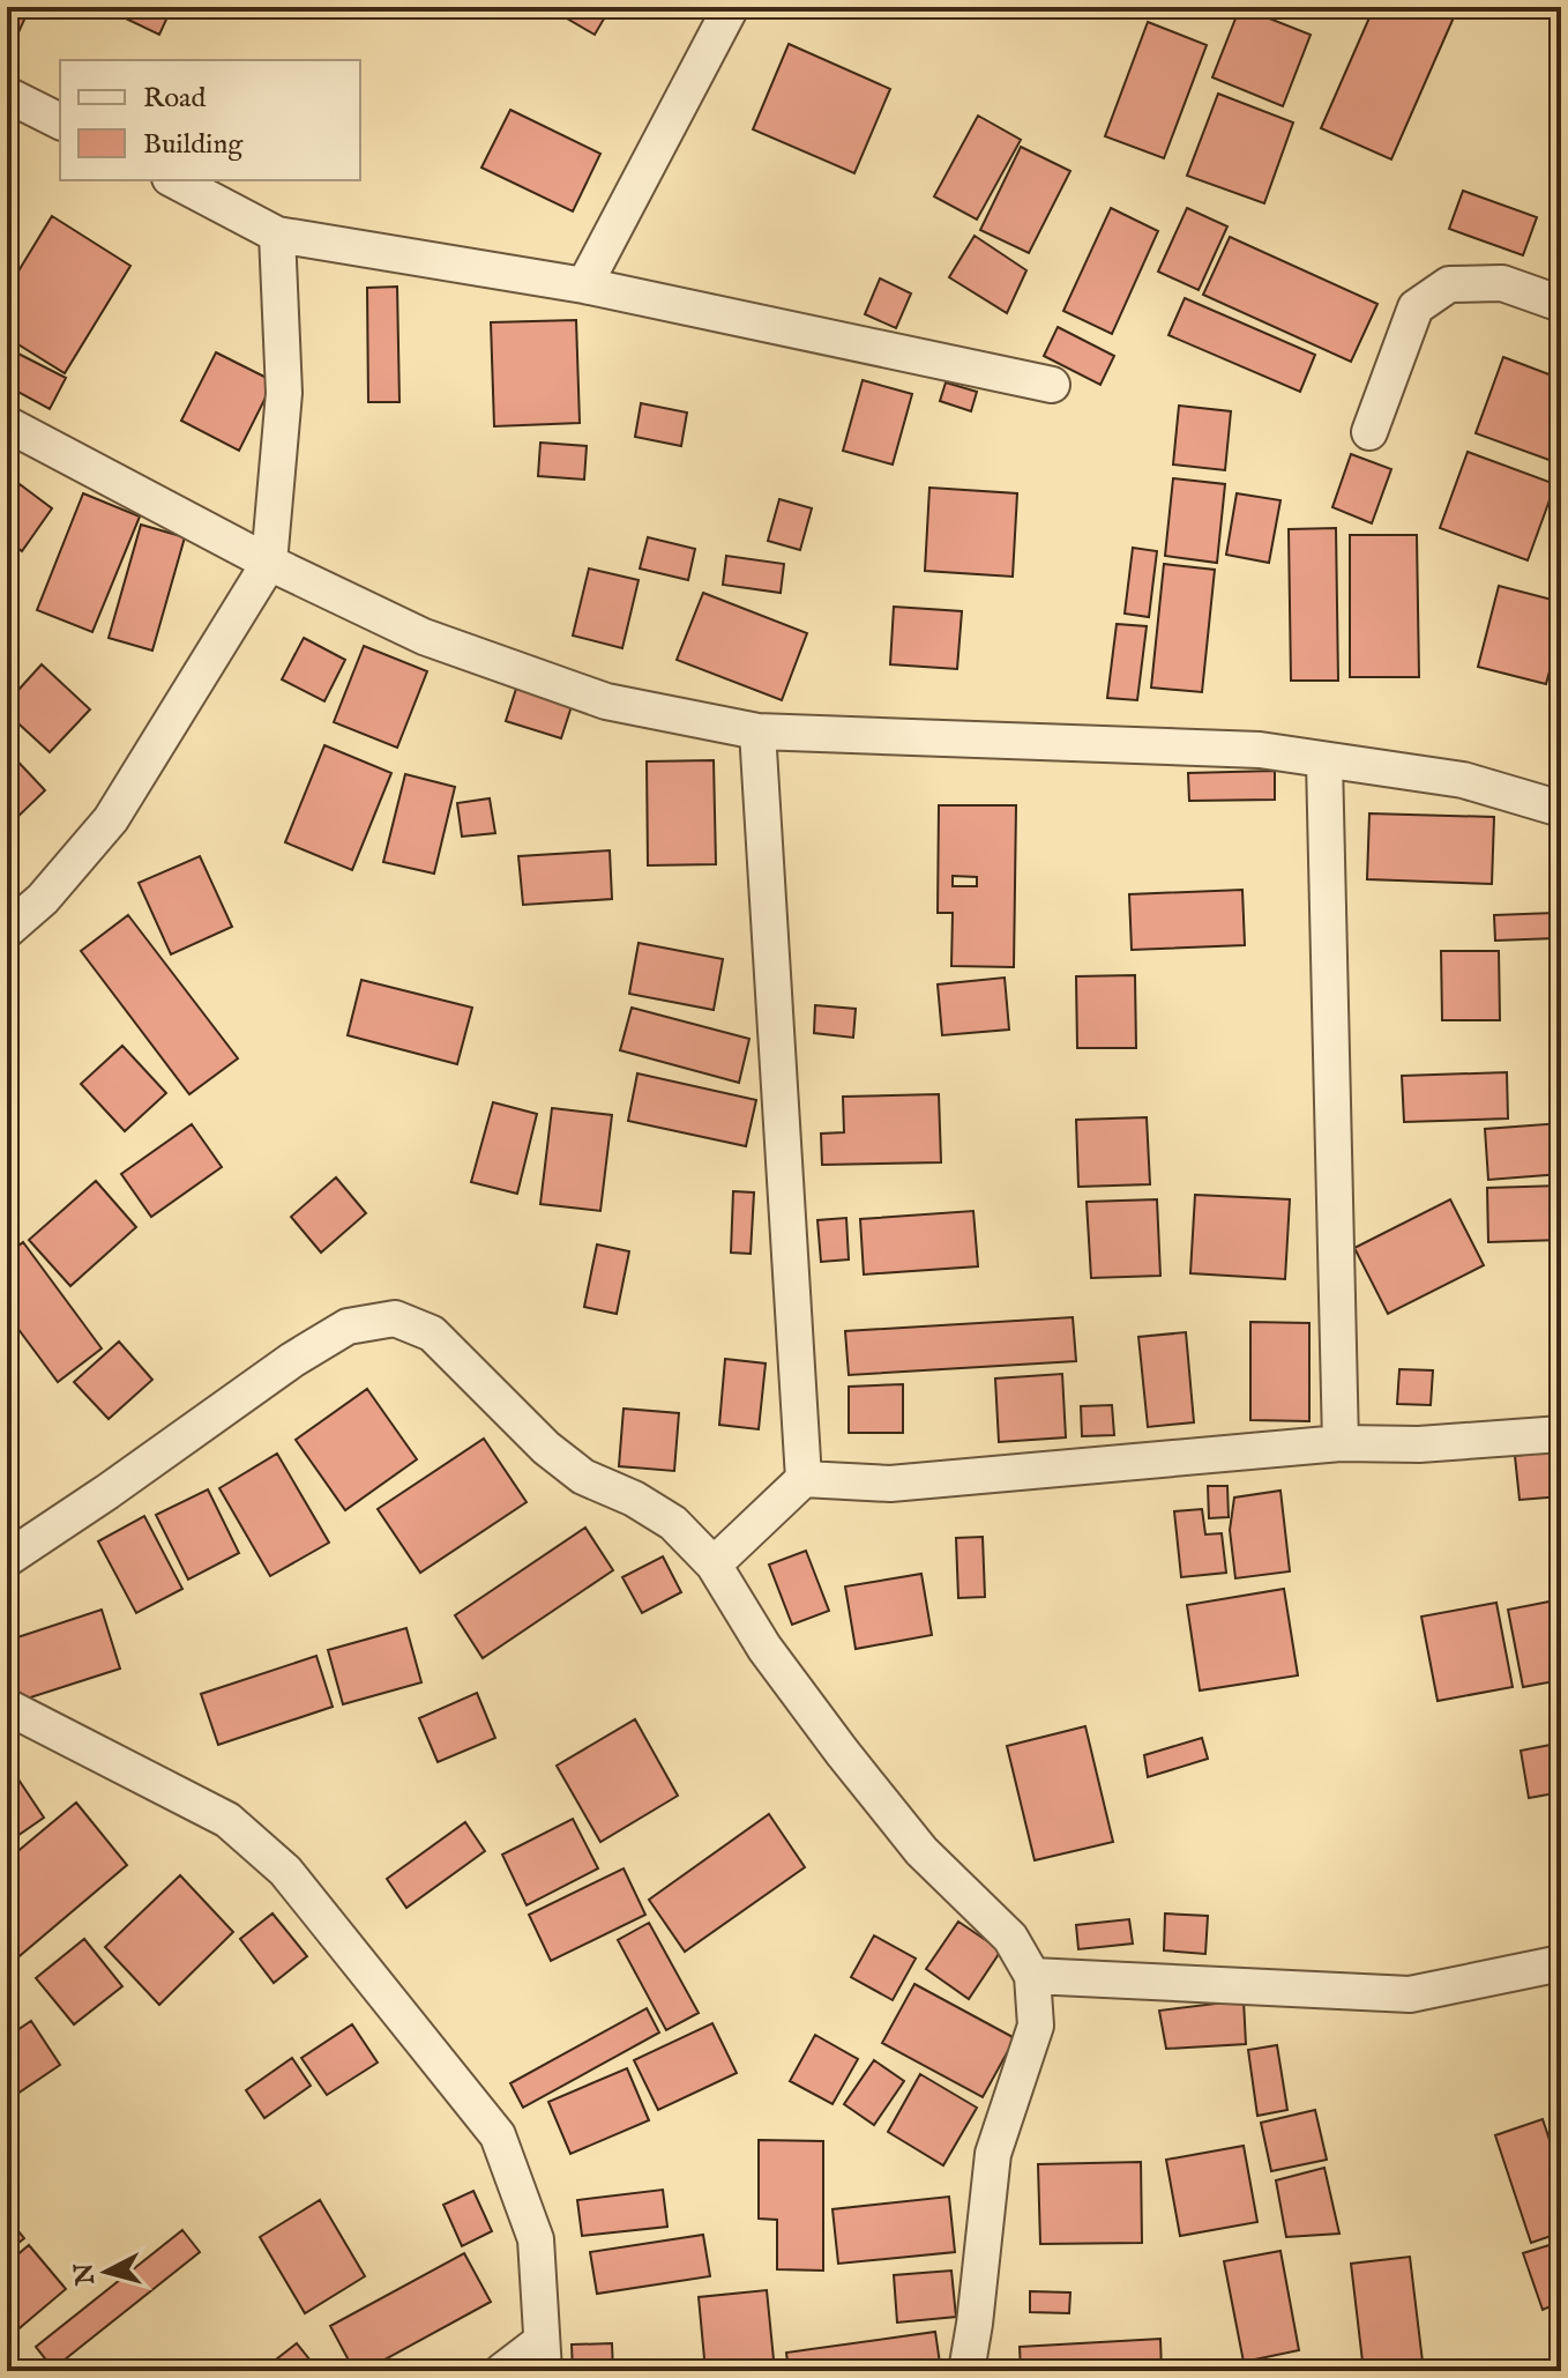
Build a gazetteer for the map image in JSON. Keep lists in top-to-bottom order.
{
  "legend": ["Road", "Building"],
  "north": "left"
}
